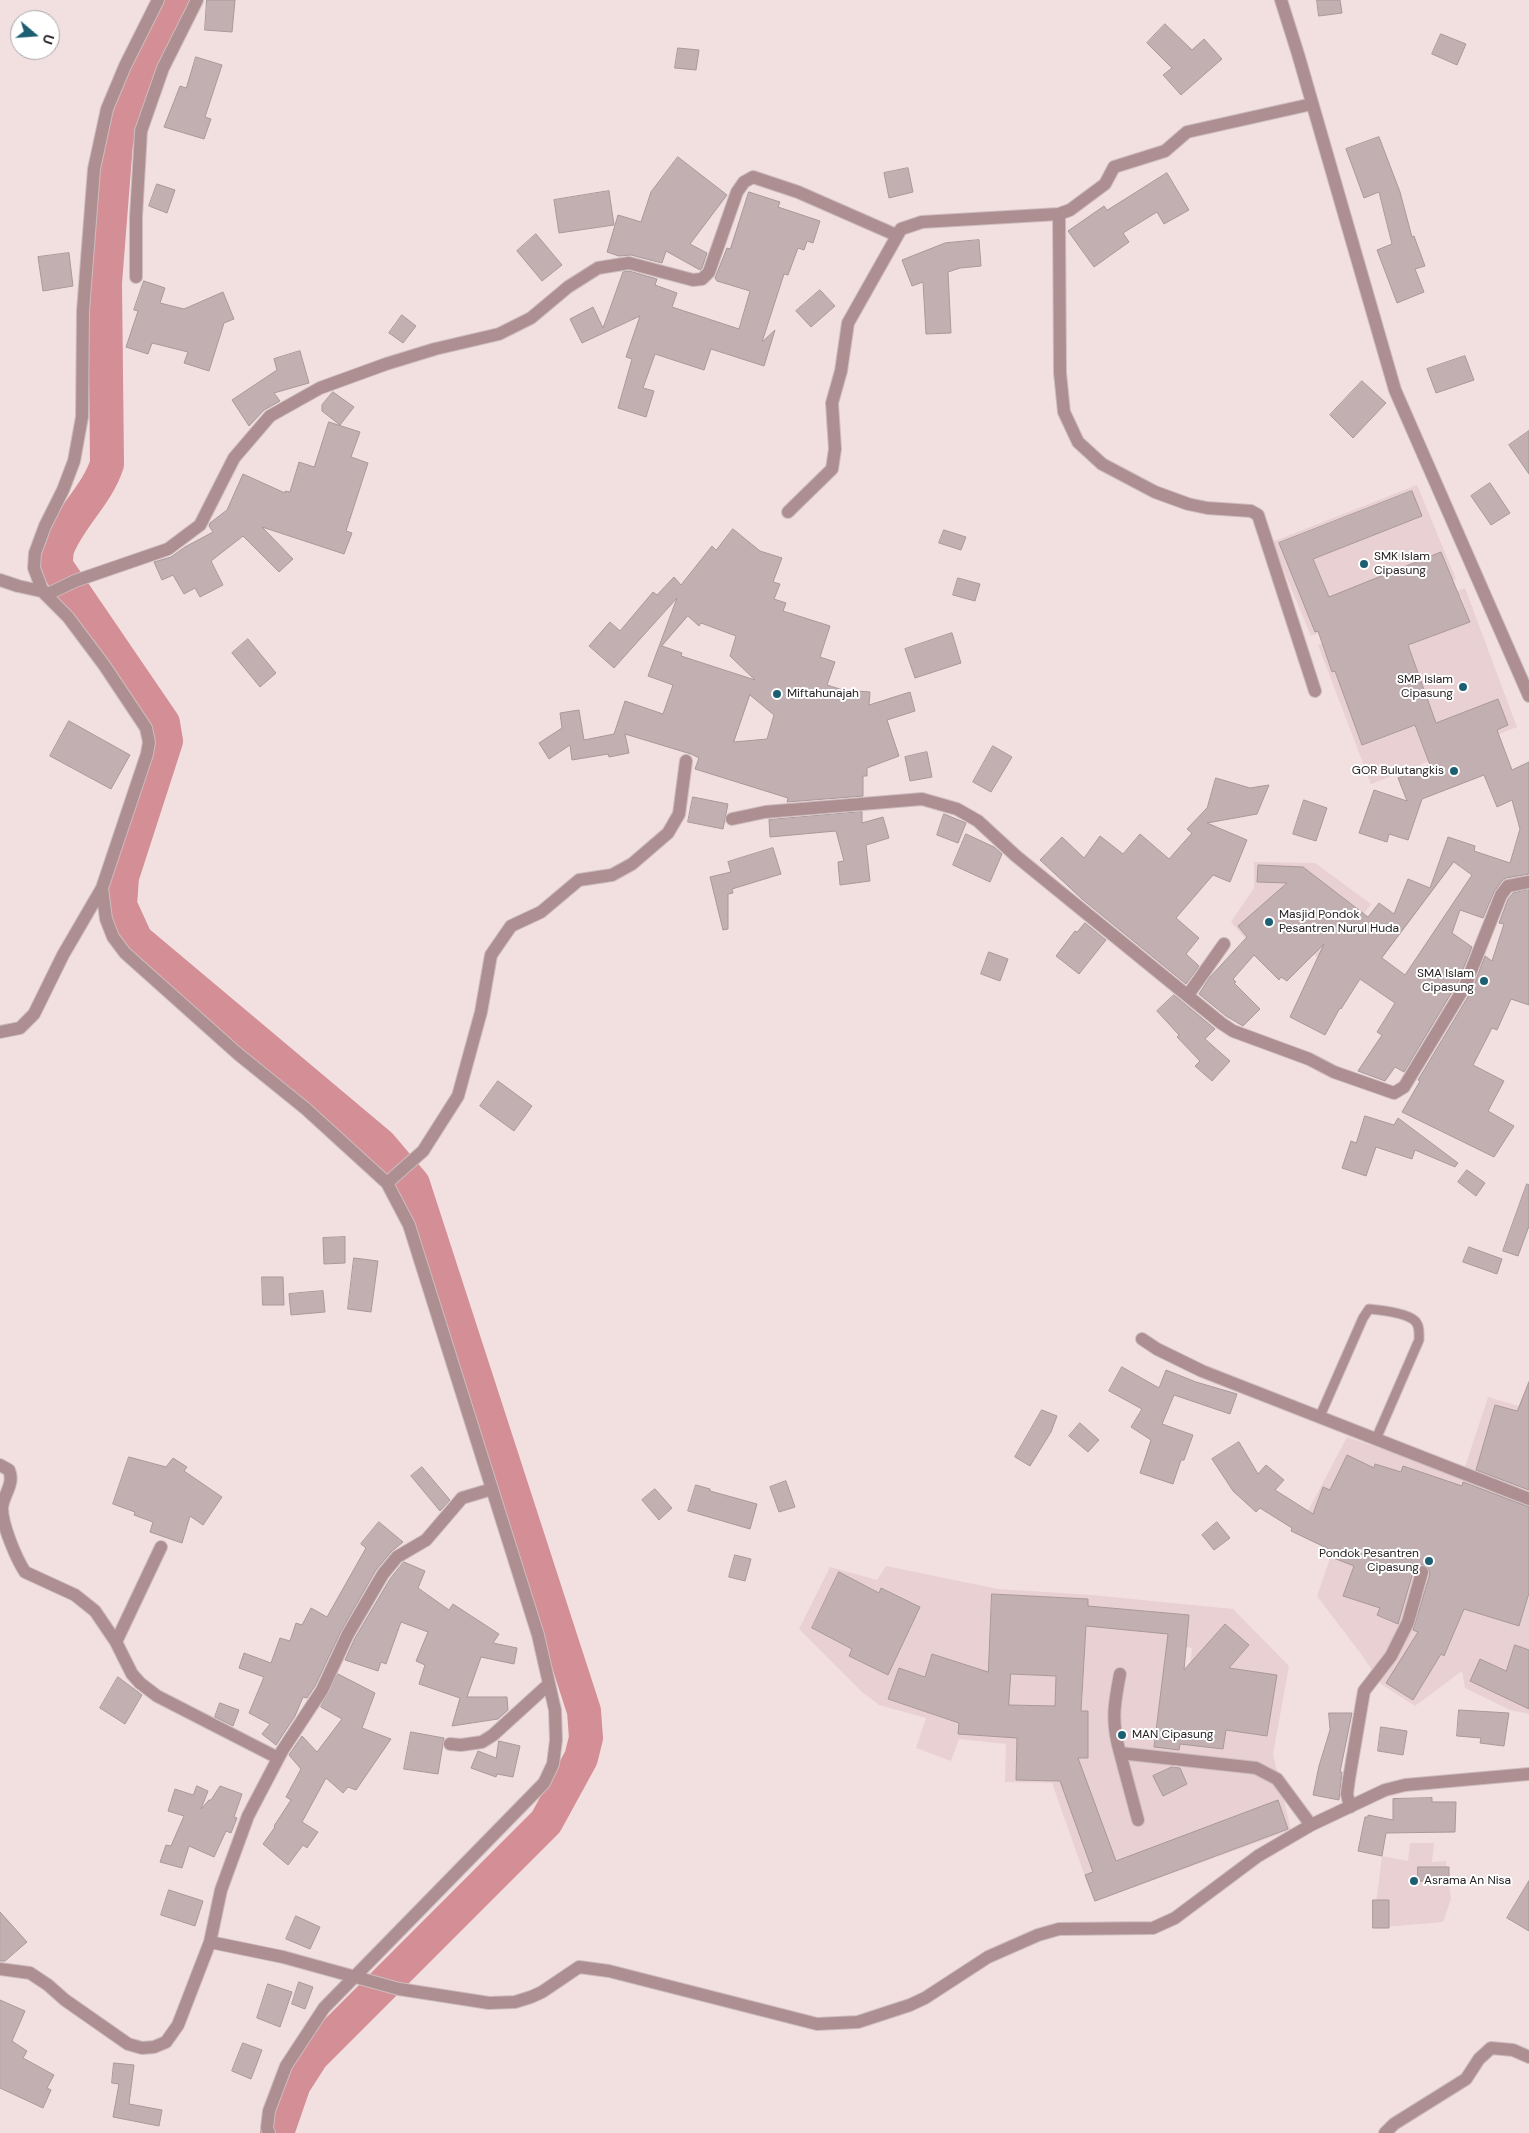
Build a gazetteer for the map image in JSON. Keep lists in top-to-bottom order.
{
  "places": [
    "SMK Islam Cipasung",
    "SMP Islam Cipasung",
    "Miftahunajah",
    "GOR Bulutangkis",
    "Masjid Pondok Pesantren Nurul Huda",
    "SMA Islam Cipasung",
    "Pondok Pesantren Cipasung",
    "MAN Cipasung",
    "Asrama An Nisa"
  ],
  "north": "right"
}
